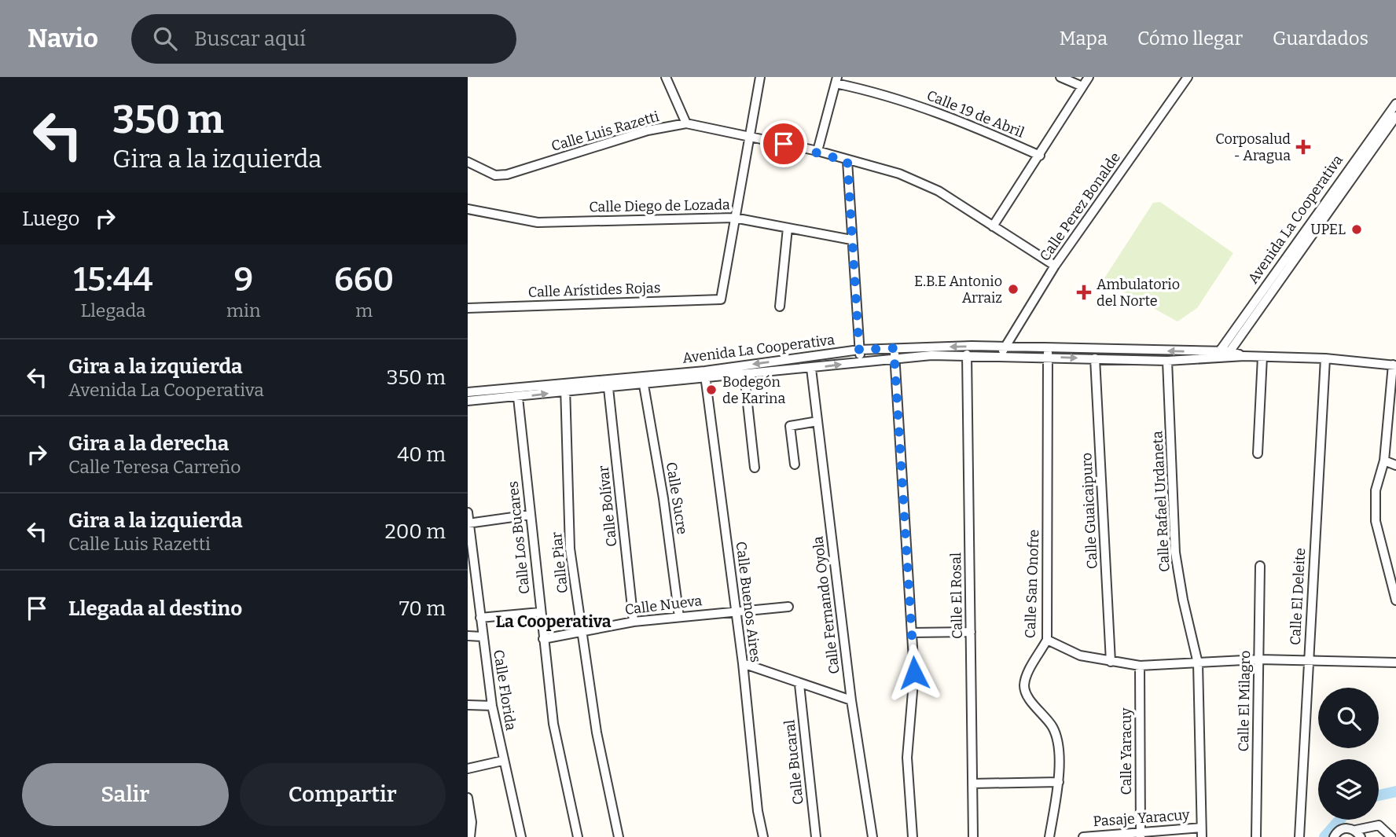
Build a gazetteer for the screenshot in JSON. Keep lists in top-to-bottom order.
{
  "streets": {
    "street": [
      "Calle 19 de Abril",
      "Calle Luis Razetti",
      "Calle Diego de Lozada",
      "Calle Perez Bonalde",
      "Avenida La Cooperativa",
      "Calle Arístides Rojas",
      "Calle Sucre",
      "Calle Rafael Urdaneta",
      "Calle Bolívar",
      "Calle Guaicaipuro",
      "Calle Los Bucares",
      "Calle Piar",
      "Calle San Onofre",
      "Calle El Rosal",
      "Calle El Deleite",
      "Calle Buenos Aires",
      "Calle Nueva",
      "Calle Fernando Oyola",
      "Calle Florida",
      "Calle El Milagro",
      "Calle Yaracuy",
      "Calle Bucaral",
      "Pasaje Yaracuy"
    ]
  },
  "crossings": [
    ["Calle Luis Razetti", "Calle Perez Bonalde"],
    ["Calle Diego de Lozada", "Calle Arístides Rojas"],
    ["Calle Perez Bonalde", "Avenida La Cooperativa"],
    ["Avenida La Cooperativa", "Calle Sucre"],
    ["Avenida La Cooperativa", "Calle Rafael Urdaneta"],
    ["Avenida La Cooperativa", "Calle Bolívar"],
    ["Avenida La Cooperativa", "Calle Guaicaipuro"],
    ["Avenida La Cooperativa", "Calle Los Bucares"],
    ["Avenida La Cooperativa", "Calle Piar"],
    ["Avenida La Cooperativa", "Calle San Onofre"],
    ["Avenida La Cooperativa", "Calle El Rosal"],
    ["Avenida La Cooperativa", "Calle El Deleite"],
    ["Avenida La Cooperativa", "Calle Buenos Aires"],
    ["Avenida La Cooperativa", "Calle Fernando Oyola"],
    ["Calle Sucre", "Calle Nueva"],
    ["Calle Rafael Urdaneta", "Pasaje Yaracuy"],
    ["Calle Bolívar", "Calle Nueva"],
    ["Calle Los Bucares", "Calle Nueva"],
    ["Calle Piar", "Calle Nueva"],
    ["Calle Buenos Aires", "Calle Nueva"],
    ["Calle Yaracuy", "Pasaje Yaracuy"]
  ],
  "districts": ["La Cooperativa"],
  "places": {
    "health": ["Corposalud - Aragua", "Ambulatorio del Norte"],
    "other": ["UPEL", "E.B.E Antonio Arraiz", "Bodegón de Karina"]
  },
  "page": {
    "header": "Navio",
    "search": "Buscar aquí",
    "nav": ["Mapa", "Cómo llegar", "Guardados"],
    "turn": ["350 m", "Gira a la izquierda"],
    "then": "Luego",
    "eta": [
      "15:44",
      "Llegada",
      "9",
      "min",
      "660",
      "m"
    ],
    "list": [
      {
        "name": "Gira a la izquierda",
        "note": "Avenida La Cooperativa",
        "value": "350 m"
      },
      {
        "name": "Gira a la derecha",
        "note": "Calle Teresa Carreño",
        "value": "40 m"
      },
      {
        "name": "Gira a la izquierda",
        "note": "Calle Luis Razetti",
        "value": "200 m"
      },
      {
        "name": "Llegada al destino",
        "value": "70 m"
      }
    ],
    "buttons": ["Salir", "Compartir"]
  }
}
